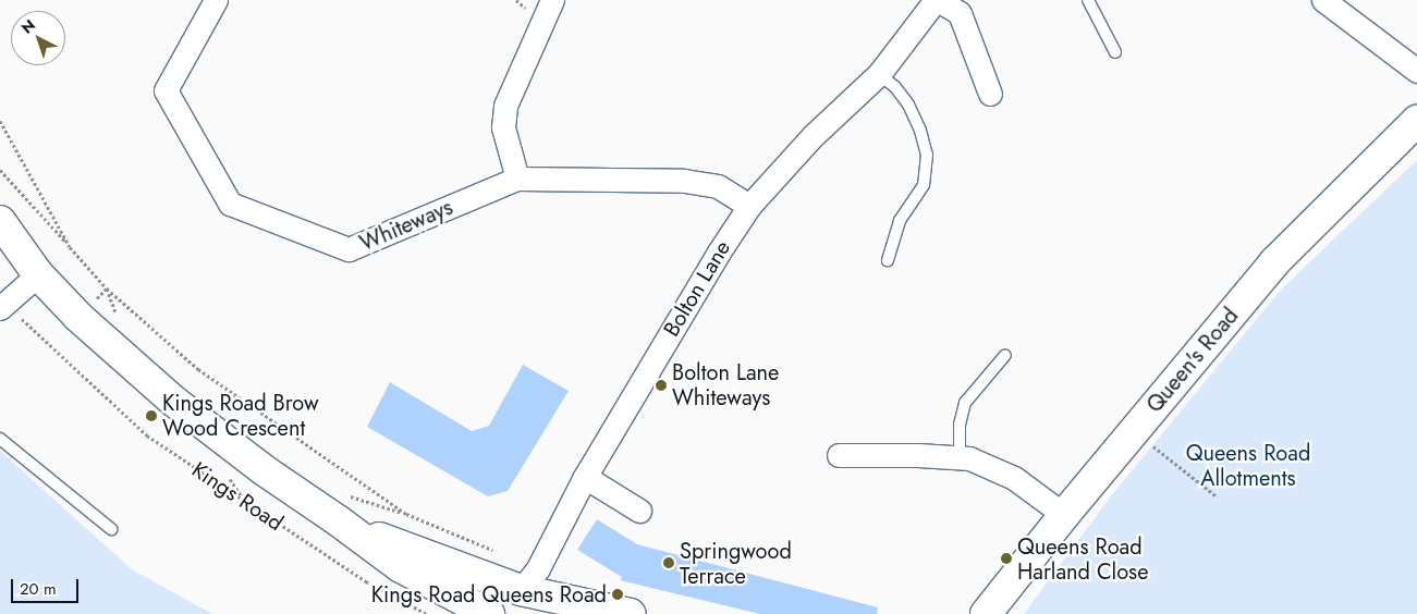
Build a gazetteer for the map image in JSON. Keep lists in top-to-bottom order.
{
  "streets": {
    "main road": ["Queen's Road", "Kings Road"],
    "street": ["Whiteways", "Bolton Lane"]
  },
  "crossings": [
    ["Whiteways", "Bolton Lane"],
    ["Bolton Lane", "Kings Road"]
  ],
  "parks": ["Queens Road Allotments"],
  "places": [
    "Bolton Lane Whiteways",
    "Kings Road Brow Wood Crescent",
    "Queens Road Harland Close",
    "Springwood Terrace",
    "Kings Road Queens Road"
  ],
  "scale_bar": "20 m",
  "north": "top left"
}
